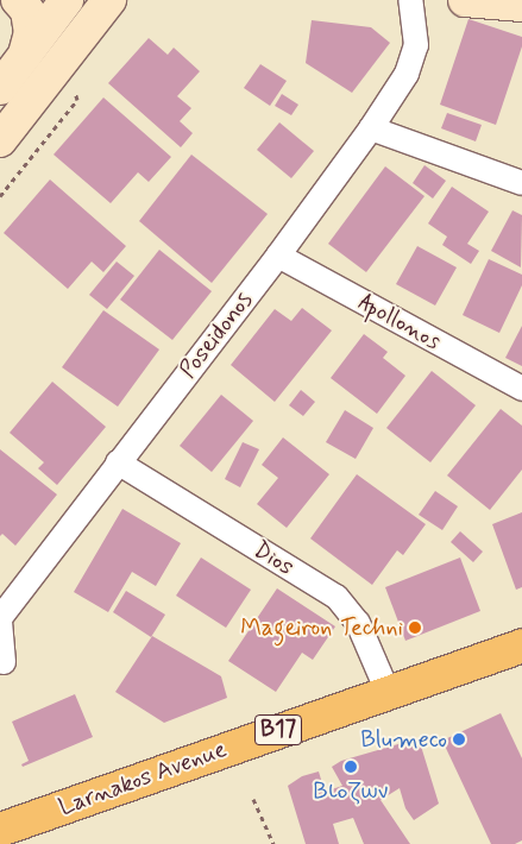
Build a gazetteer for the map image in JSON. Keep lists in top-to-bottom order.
{
  "streets": {
    "main road": ["B17", "Larnakos Avenue"],
    "street": ["Apollonos", "Poseidonos", "Dios"]
  },
  "crossings": [
    ["Apollonos", "Poseidonos"],
    ["Poseidonos", "Dios"],
    ["Dios", "Larnakos Avenue"]
  ],
  "places": ["Mageiron Techni", "Blumeco", "Βιοζων"]
}
